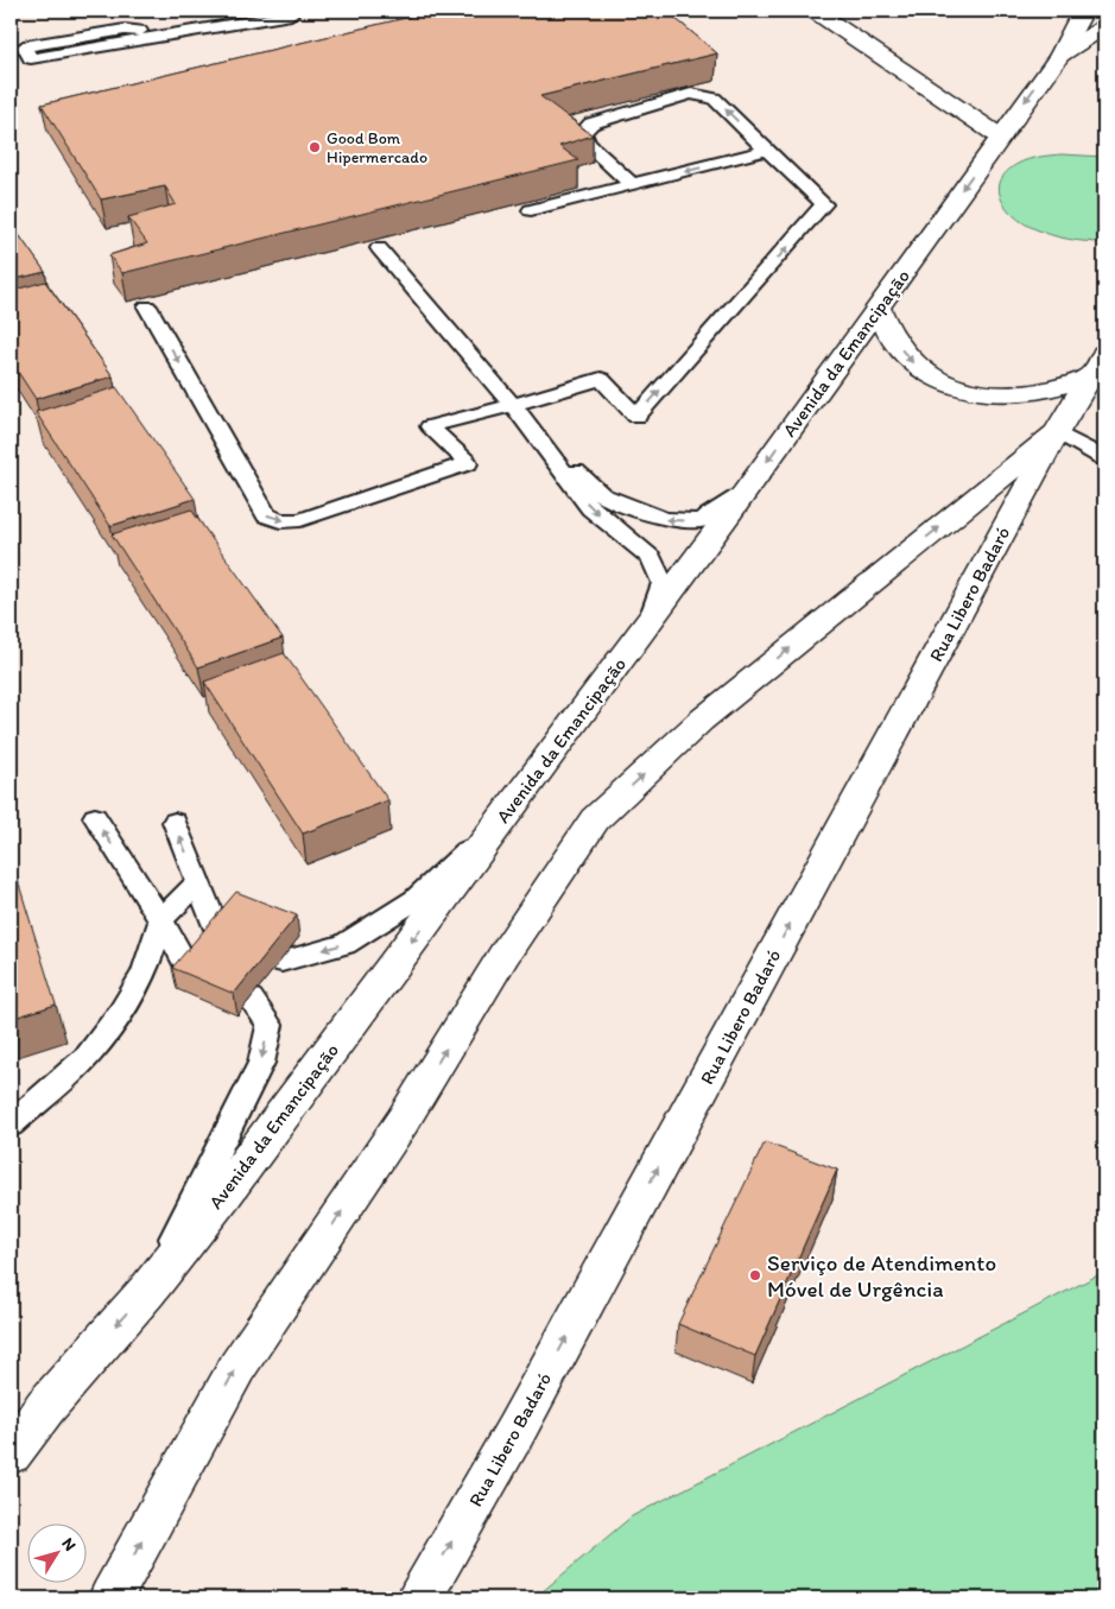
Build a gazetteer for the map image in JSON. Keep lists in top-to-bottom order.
{
  "streets": {
    "main road": ["Avenida da Emancipação", "Rua Libero Badaró"]
  },
  "places": ["Good Bom Hipermercado", "Serviço de Atendimento Móvel de Urgência"],
  "north": "top right"
}
